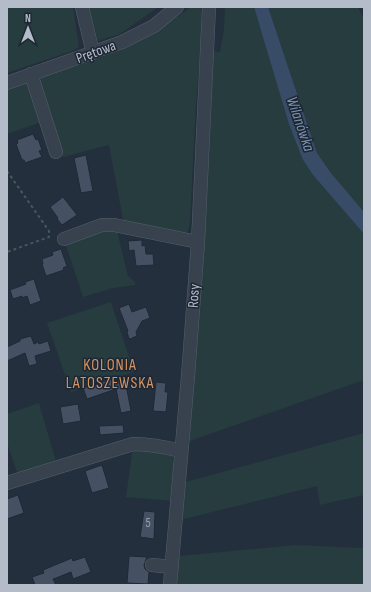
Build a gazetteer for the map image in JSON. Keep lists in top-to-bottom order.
{
  "streets": {
    "street": ["Prętowa", "Rosy"]
  },
  "districts": ["KOLONIA LATOSZEWSKA"],
  "water": ["Wilanówka"],
  "house_numbers": ["5"],
  "north": "top"
}
